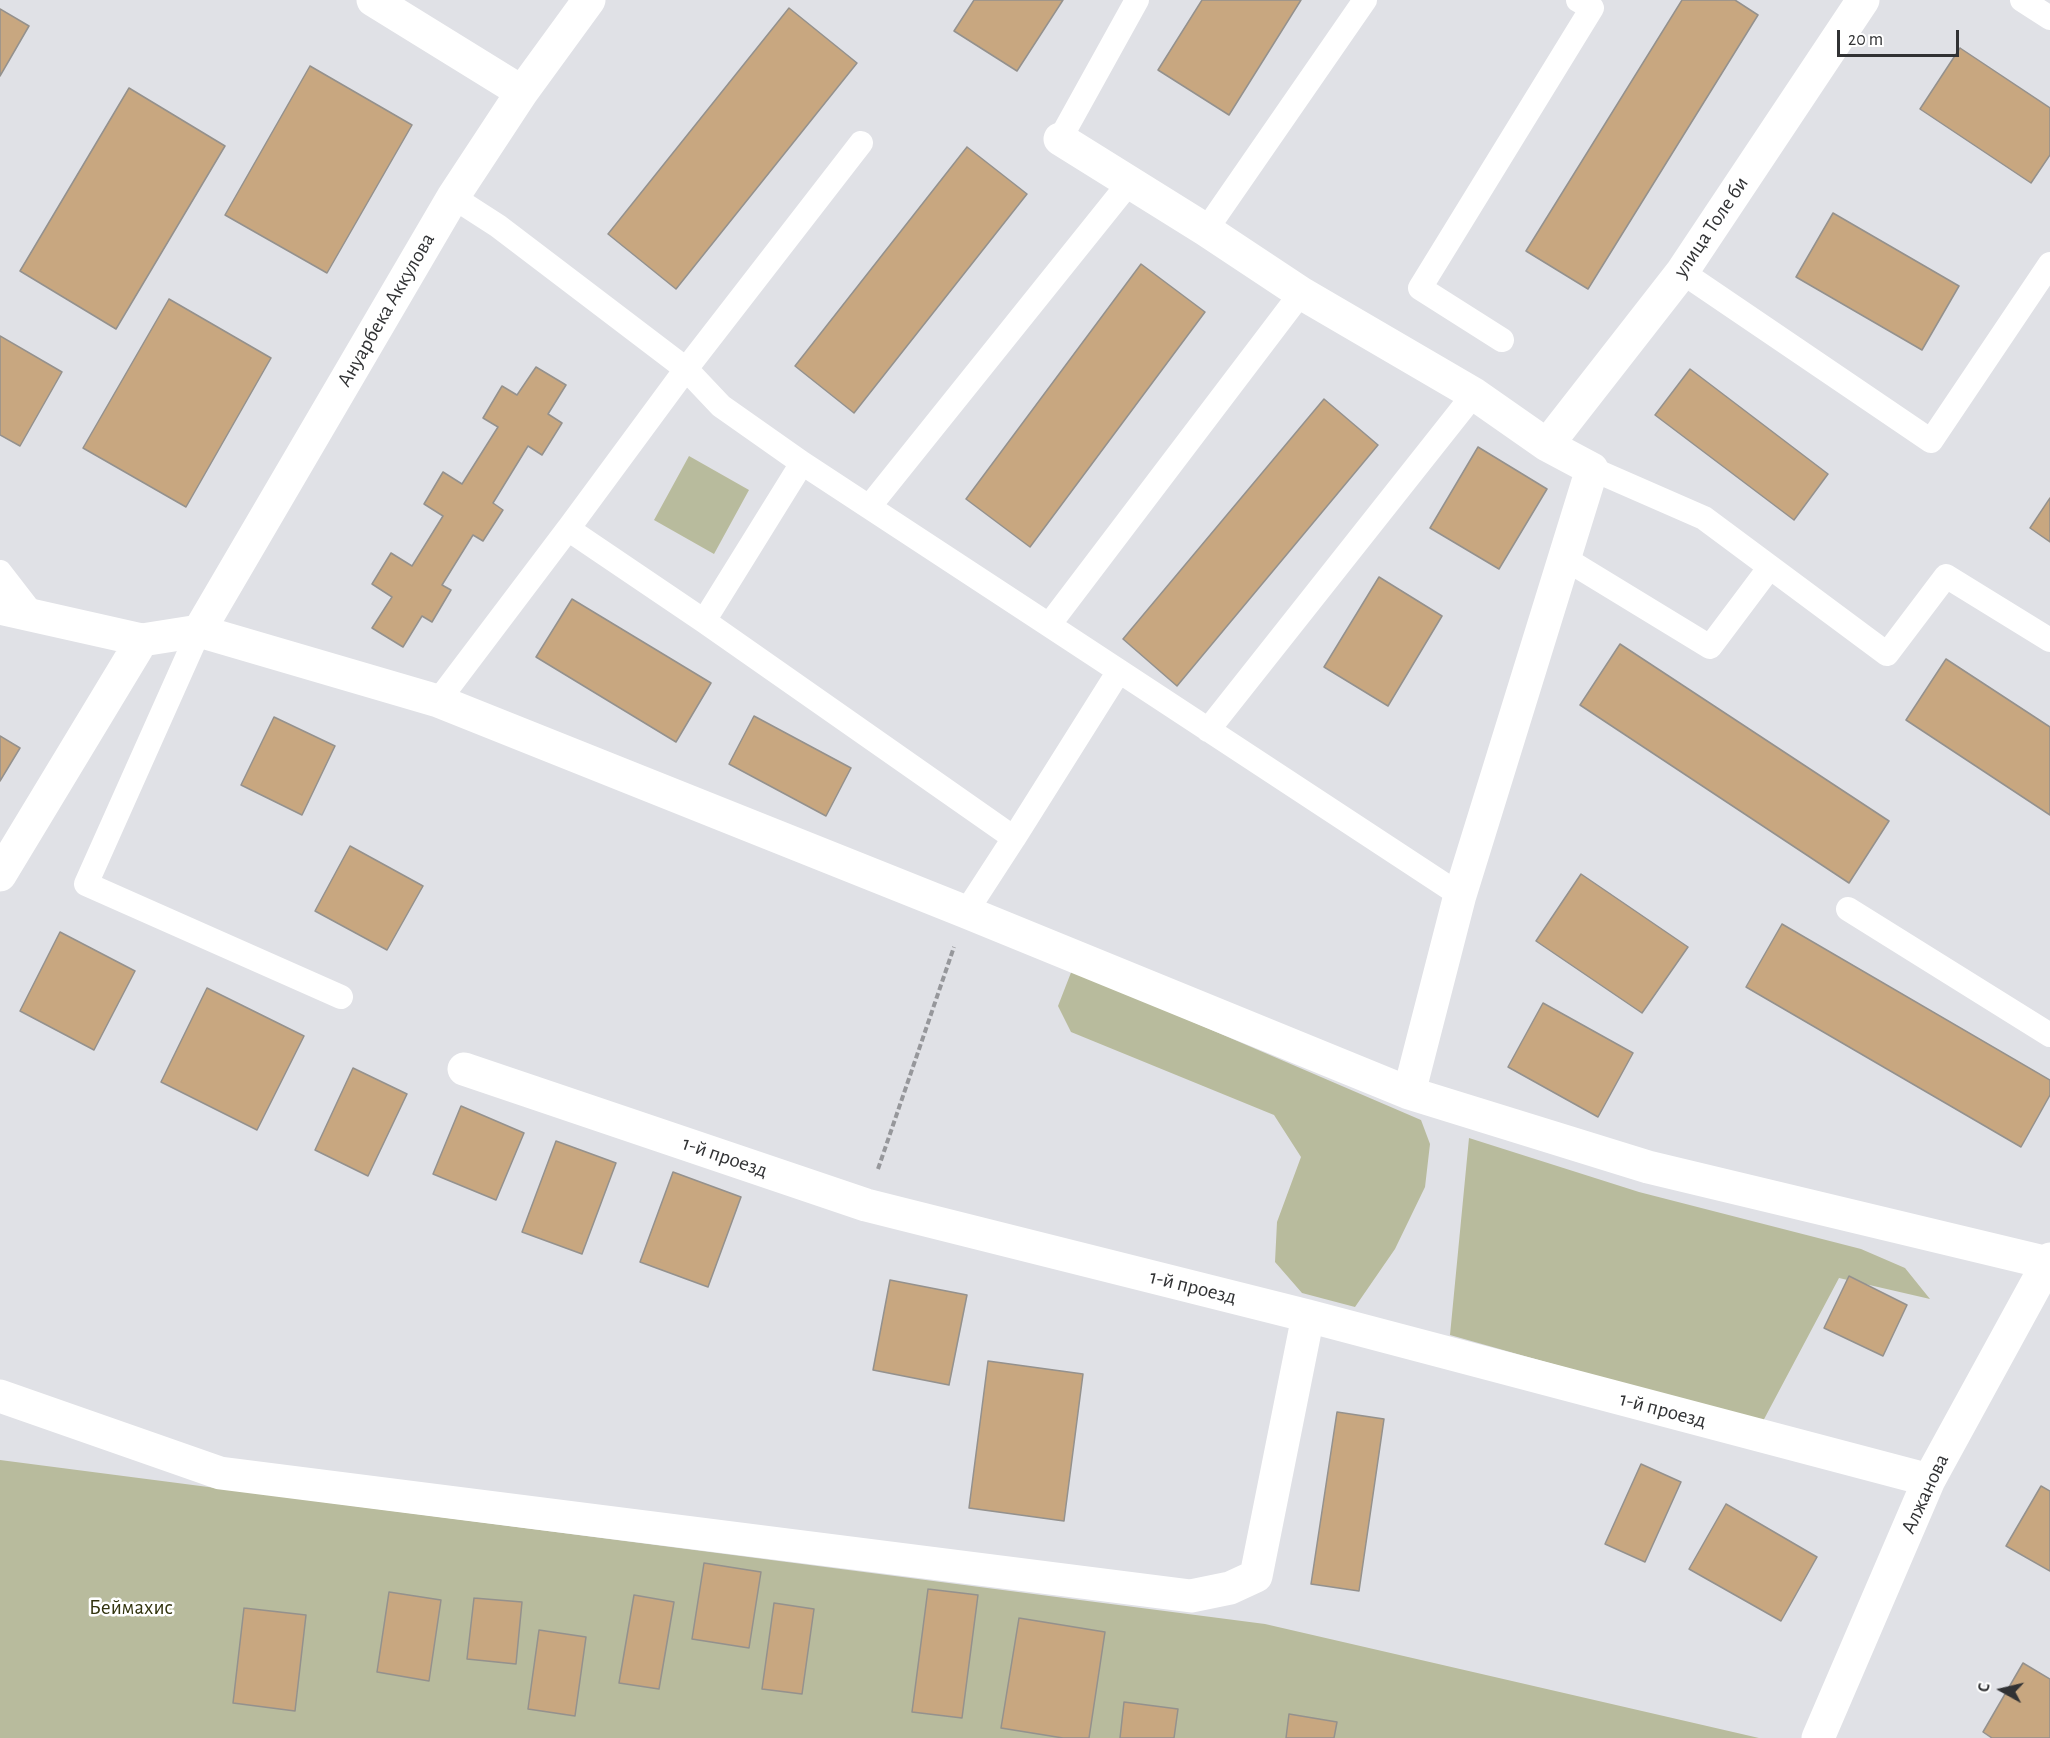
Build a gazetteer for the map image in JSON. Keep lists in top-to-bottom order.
{
  "streets": {
    "street": [
      "улица Толе би",
      "Ануарбека Аккулова",
      "1-й проезд",
      "Алжанова"
    ]
  },
  "crossings": [
    ["1-й проезд", "Алжанова"]
  ],
  "parks": ["Беймахис"],
  "scale_bar": "20 m",
  "north": "left"
}
